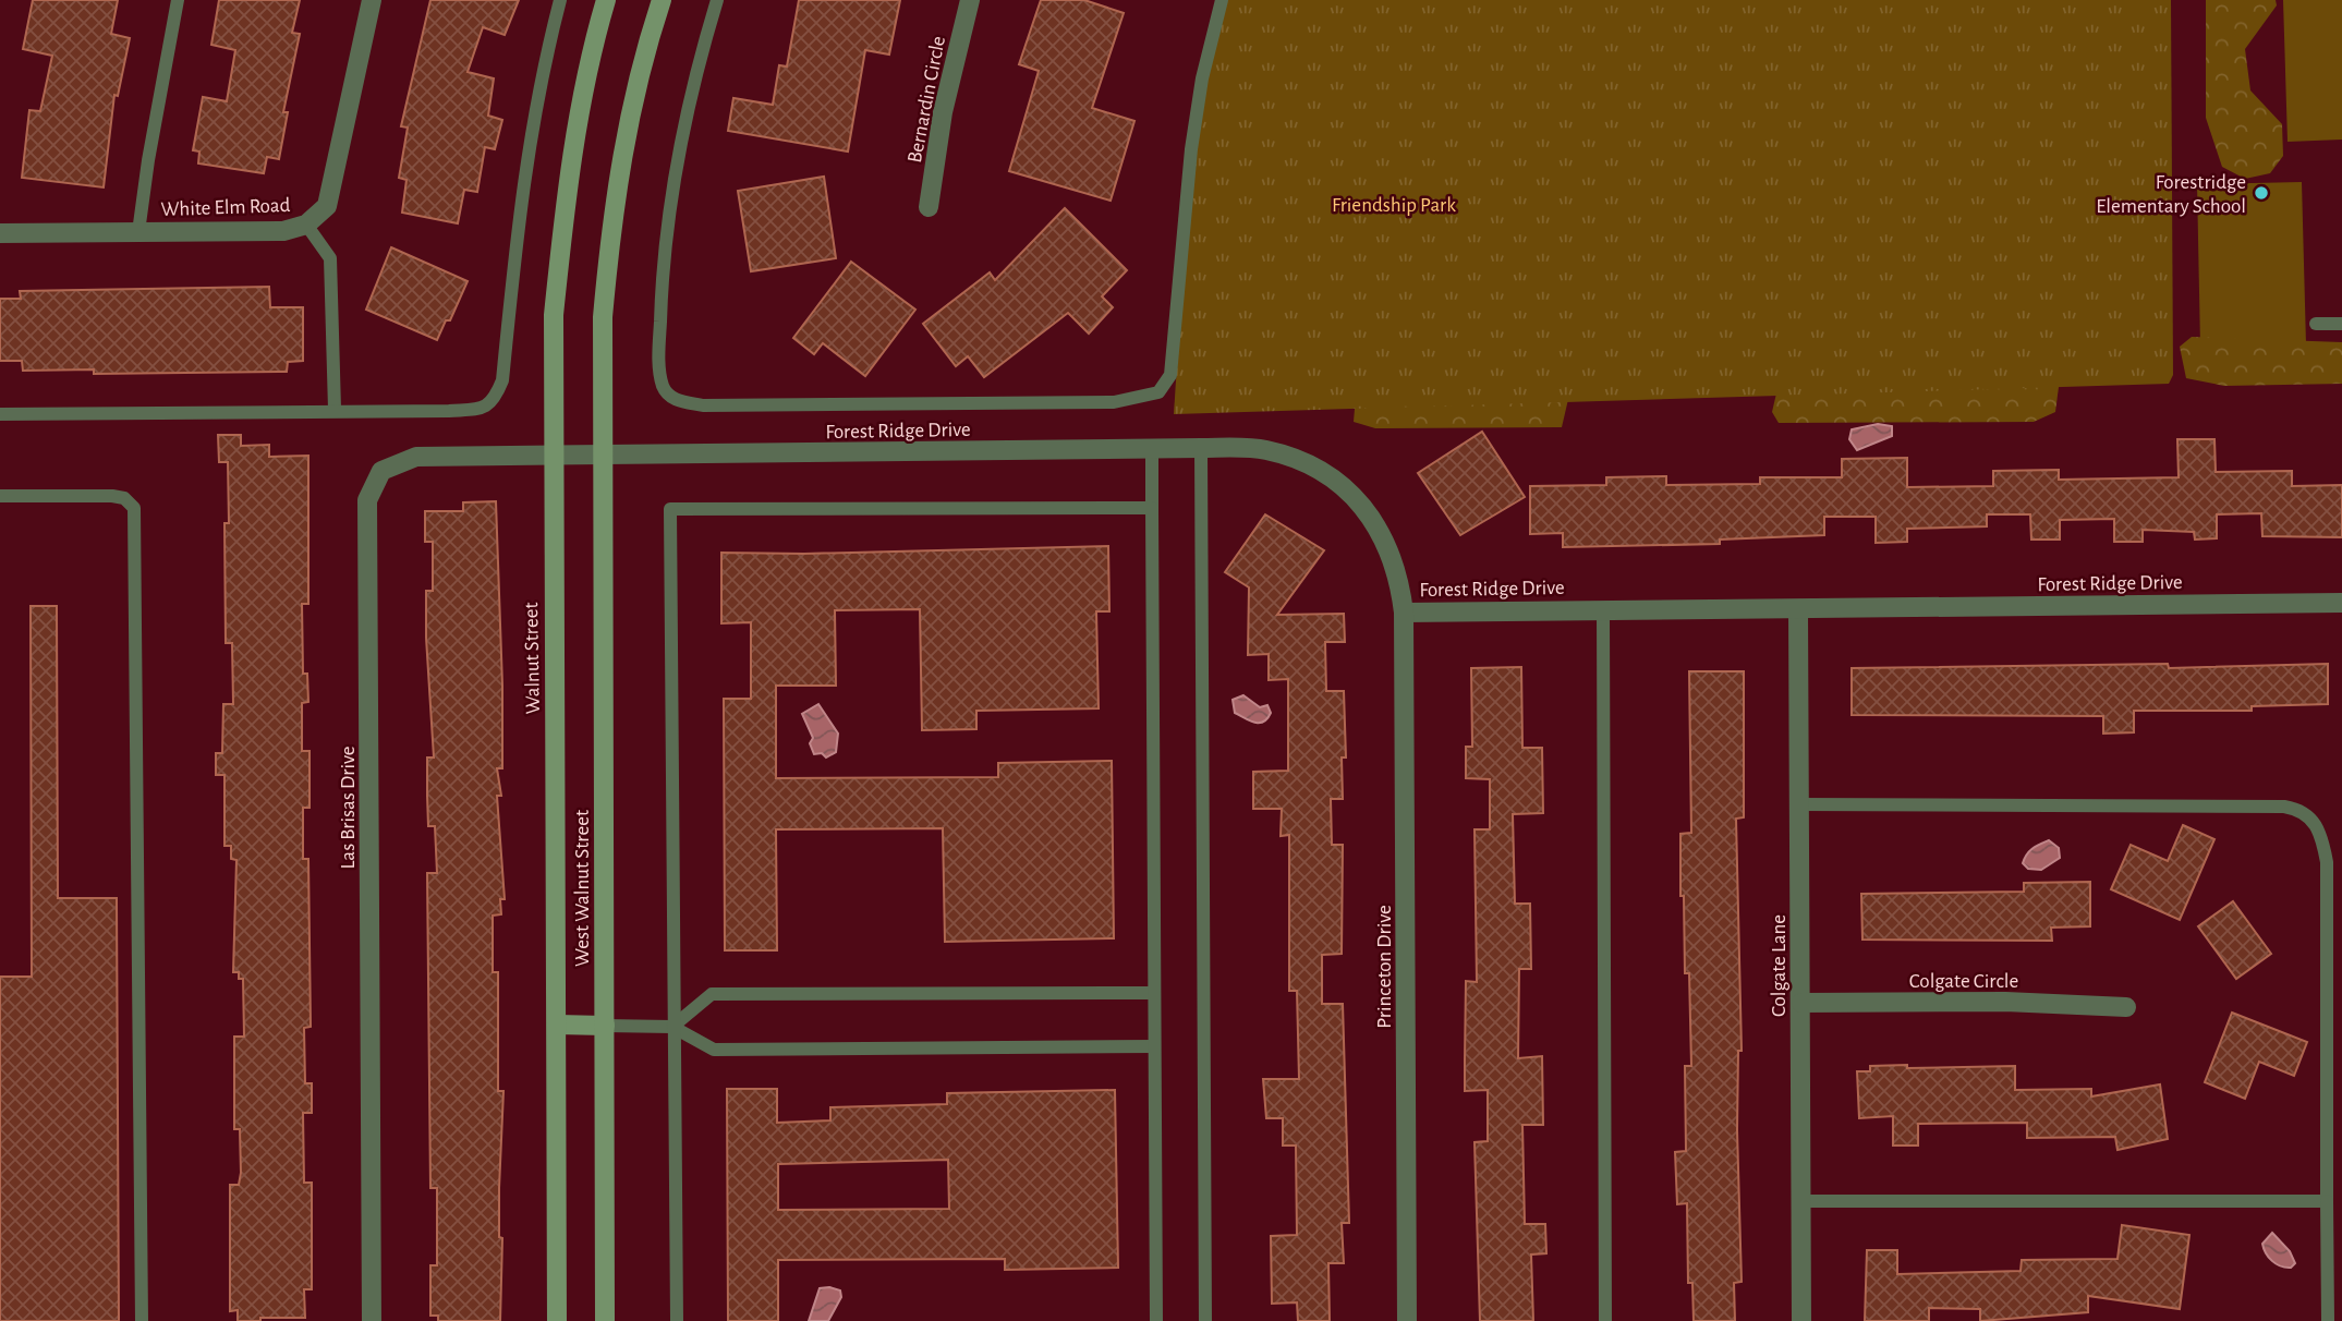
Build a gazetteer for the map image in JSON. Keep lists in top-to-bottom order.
{
  "streets": {
    "main road": ["Walnut Street", "West Walnut Street"],
    "street": [
      "Bernardin Circle",
      "White Elm Road",
      "Forest Ridge Drive",
      "Las Brisas Drive",
      "Colgate Lane",
      "Princeton Drive",
      "Colgate Circle"
    ]
  },
  "crossings": [
    ["Forest Ridge Drive", "Walnut Street"],
    ["Forest Ridge Drive", "Las Brisas Drive"],
    ["Forest Ridge Drive", "West Walnut Street"],
    ["Forest Ridge Drive", "Colgate Lane"],
    ["Forest Ridge Drive", "Princeton Drive"],
    ["Walnut Street", "Las Brisas Drive"],
    ["Colgate Lane", "Colgate Circle"]
  ],
  "parks": ["Friendship Park"],
  "places": ["Forestridge Elementary School"]
}
